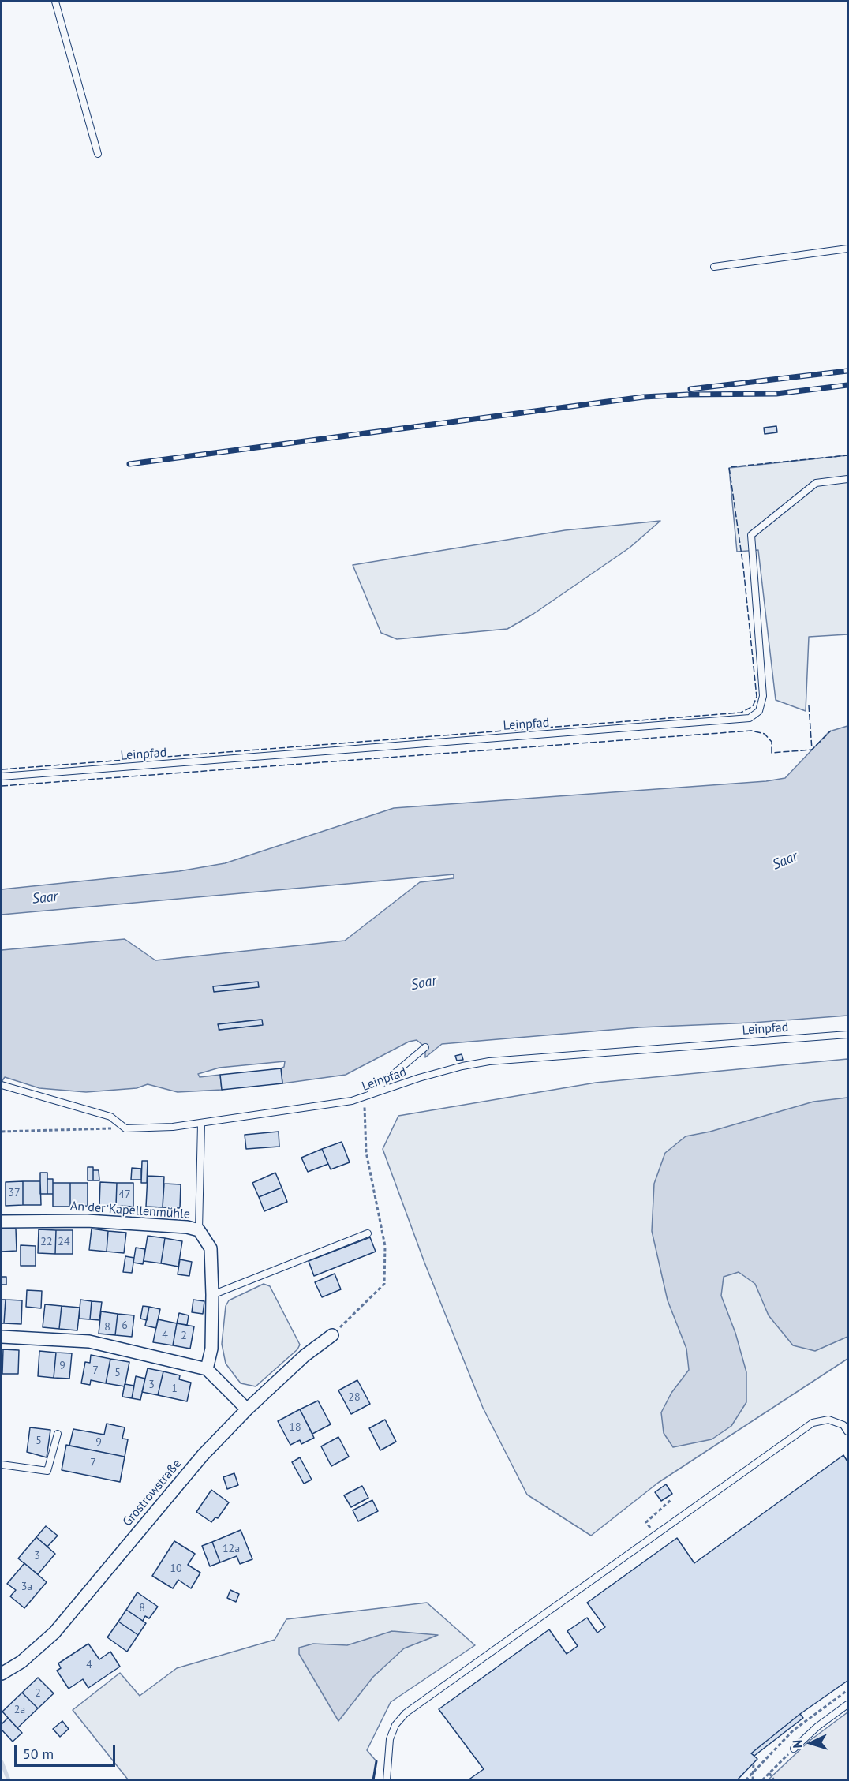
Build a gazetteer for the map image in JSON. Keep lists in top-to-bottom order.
{
  "streets": {
    "street": ["An der Kapellenmühle", "Grostrowstraße"],
    "lane": ["Leinpfad"]
  },
  "water": ["Saar"],
  "house_numbers": [
    "37",
    "47",
    "22",
    "24",
    "6",
    "8",
    "4",
    "2",
    "9",
    "7",
    "5",
    "3",
    "1",
    "28",
    "18",
    "5",
    "9",
    "7",
    "12a",
    "3",
    "10",
    "3a",
    "8",
    "4",
    "2",
    "2a"
  ],
  "scale_bar": "50 m",
  "north": "left"
}
